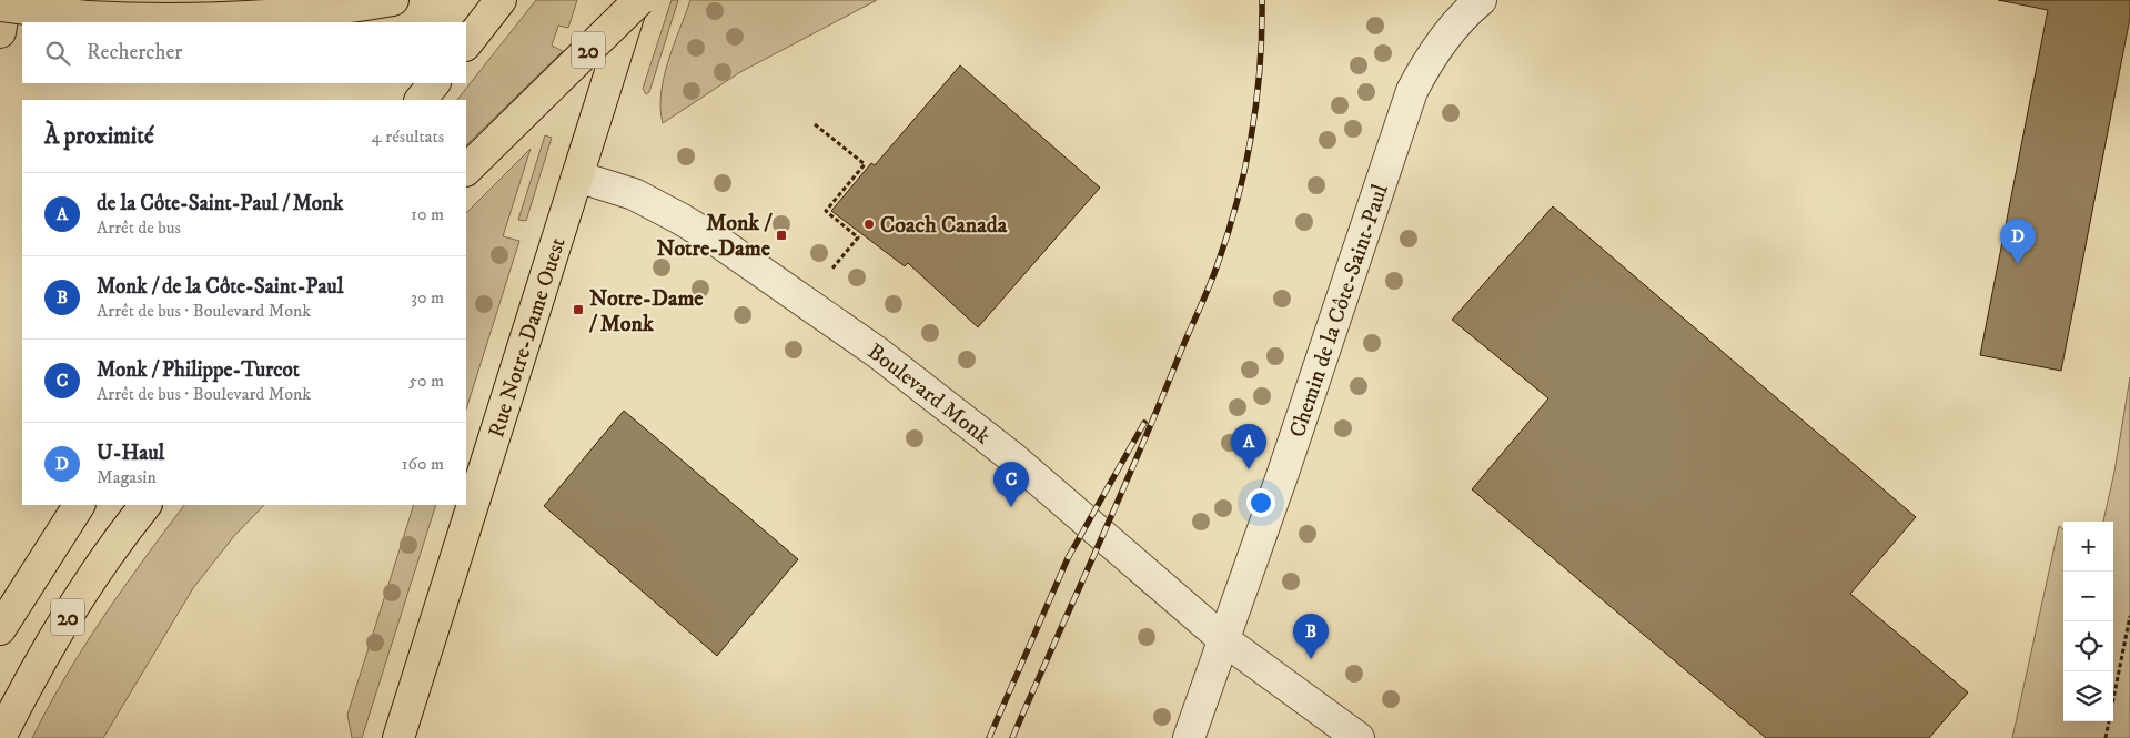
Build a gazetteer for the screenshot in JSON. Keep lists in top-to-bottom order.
{
  "streets": {
    "main road": ["20", "Rue Notre-Dame Ouest"],
    "street": ["Chemin de la Côte-Saint-Paul", "Boulevard Monk"]
  },
  "crossings": [
    ["Chemin de la Côte-Saint-Paul", "Boulevard Monk"],
    ["Rue Notre-Dame Ouest", "Boulevard Monk"]
  ],
  "places": {
    "other": ["Coach Canada"],
    "transit": ["Monk / Notre-Dame", "Notre-Dame / Monk"]
  },
  "page": {
    "search": "Rechercher",
    "heading": ["À proximité", "4 résultats"],
    "list": [
      {
        "mark": "A",
        "name": "de la Côte-Saint-Paul / Monk",
        "note": "Arrêt de bus",
        "value": "10 m"
      },
      {
        "mark": "B",
        "name": "Monk / de la Côte-Saint-Paul",
        "note": "Arrêt de bus · Boulevard Monk",
        "value": "30 m"
      },
      {
        "mark": "C",
        "name": "Monk / Philippe-Turcot",
        "note": "Arrêt de bus · Boulevard Monk",
        "value": "50 m"
      },
      {
        "mark": "D",
        "name": "U-Haul",
        "note": "Magasin",
        "value": "160 m"
      }
    ],
    "pins": [
      "D",
      "A",
      "C",
      "B"
    ],
    "map_buttons": ["+", "−"]
  }
}
